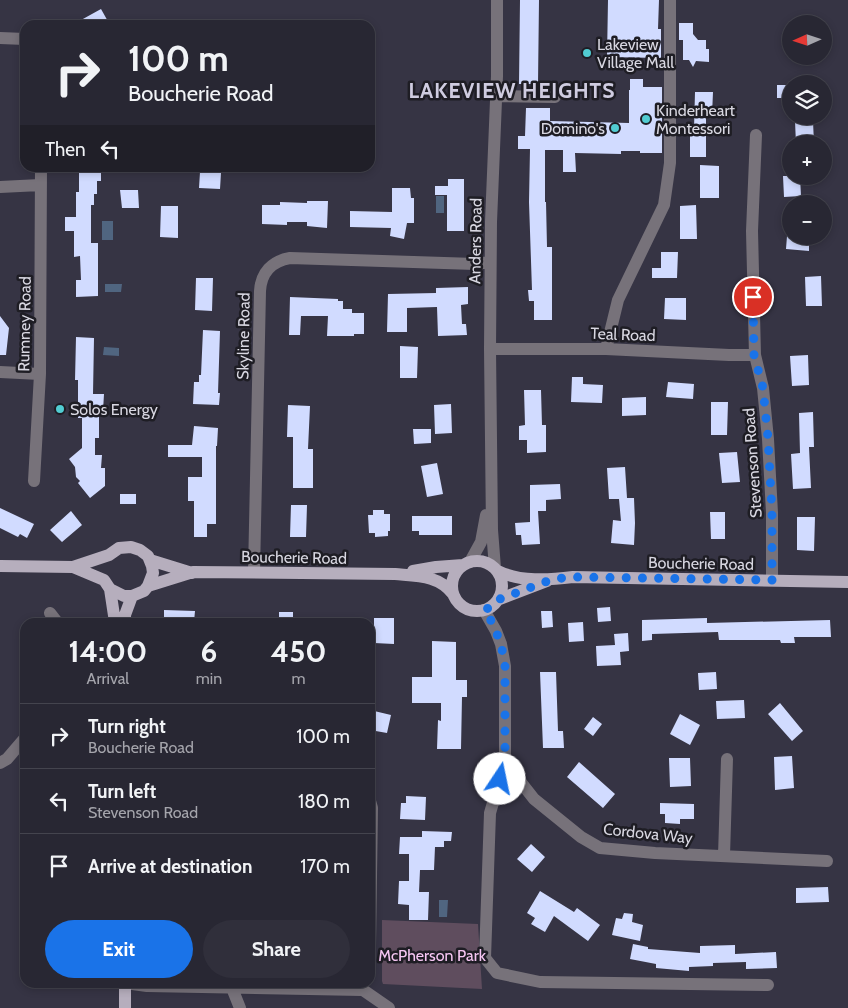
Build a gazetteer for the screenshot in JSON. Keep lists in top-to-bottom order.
{
  "streets": {
    "main road": ["Boucherie Road"],
    "street": [
      "Anders Road",
      "Rumney Road",
      "Teal Road",
      "Skyline Road",
      "Stevenson Road",
      "Cordova Way"
    ]
  },
  "crossings": [
    ["Anders Road", "Teal Road"],
    ["Anders Road", "Skyline Road"],
    ["Anders Road", "Boucherie Road"],
    ["Teal Road", "Stevenson Road"],
    ["Skyline Road", "Boucherie Road"],
    ["Stevenson Road", "Boucherie Road"]
  ],
  "districts": ["LAKEVIEW HEIGHTS"],
  "parks": ["McPherson Park"],
  "places": [
    "Lakeview Village Mall",
    "Kinderheart Montessori",
    "Domino's",
    "Solos Energy"
  ],
  "north": "left",
  "page": {
    "map_buttons": ["+", "−"],
    "turn": ["100 m", "Boucherie Road"],
    "then": "Then",
    "eta": [
      "14:00",
      "Arrival",
      "6",
      "min",
      "450",
      "m"
    ],
    "list": [
      {
        "name": "Turn right",
        "note": "Boucherie Road",
        "value": "100 m"
      },
      {
        "name": "Turn left",
        "note": "Stevenson Road",
        "value": "180 m"
      },
      {
        "name": "Arrive at destination",
        "value": "170 m"
      }
    ],
    "buttons": ["Exit", "Share"]
  }
}
